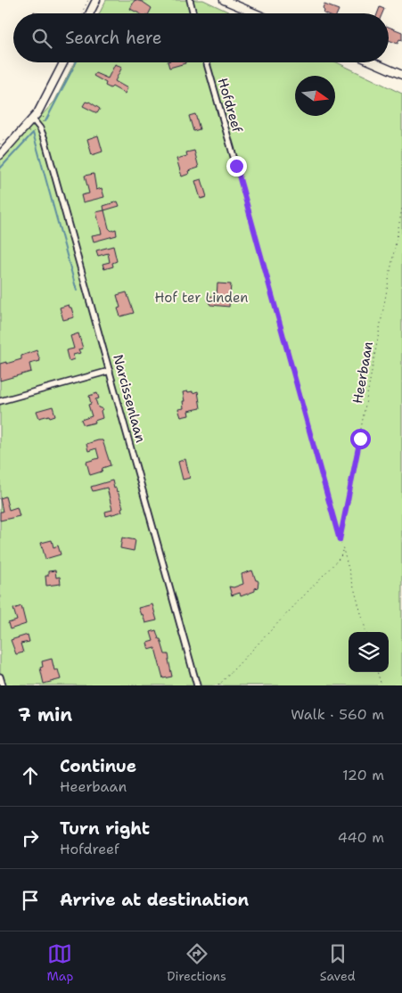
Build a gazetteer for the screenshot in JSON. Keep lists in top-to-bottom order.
{
  "streets": {
    "street": ["Hofdreef", "Narcissenlaan"],
    "path": ["Heerbaan"]
  },
  "parks": ["Hof ter Linden"],
  "north": "right",
  "page": {
    "search": "Search here",
    "heading": ["7 min", "Walk · 560 m"],
    "list": [
      ["Continue", "Heerbaan", "120 m"],
      ["Turn right", "Hofdreef", "440 m"],
      "Arrive at destination"
    ],
    "nav": ["Map", "Directions", "Saved"]
  }
}
